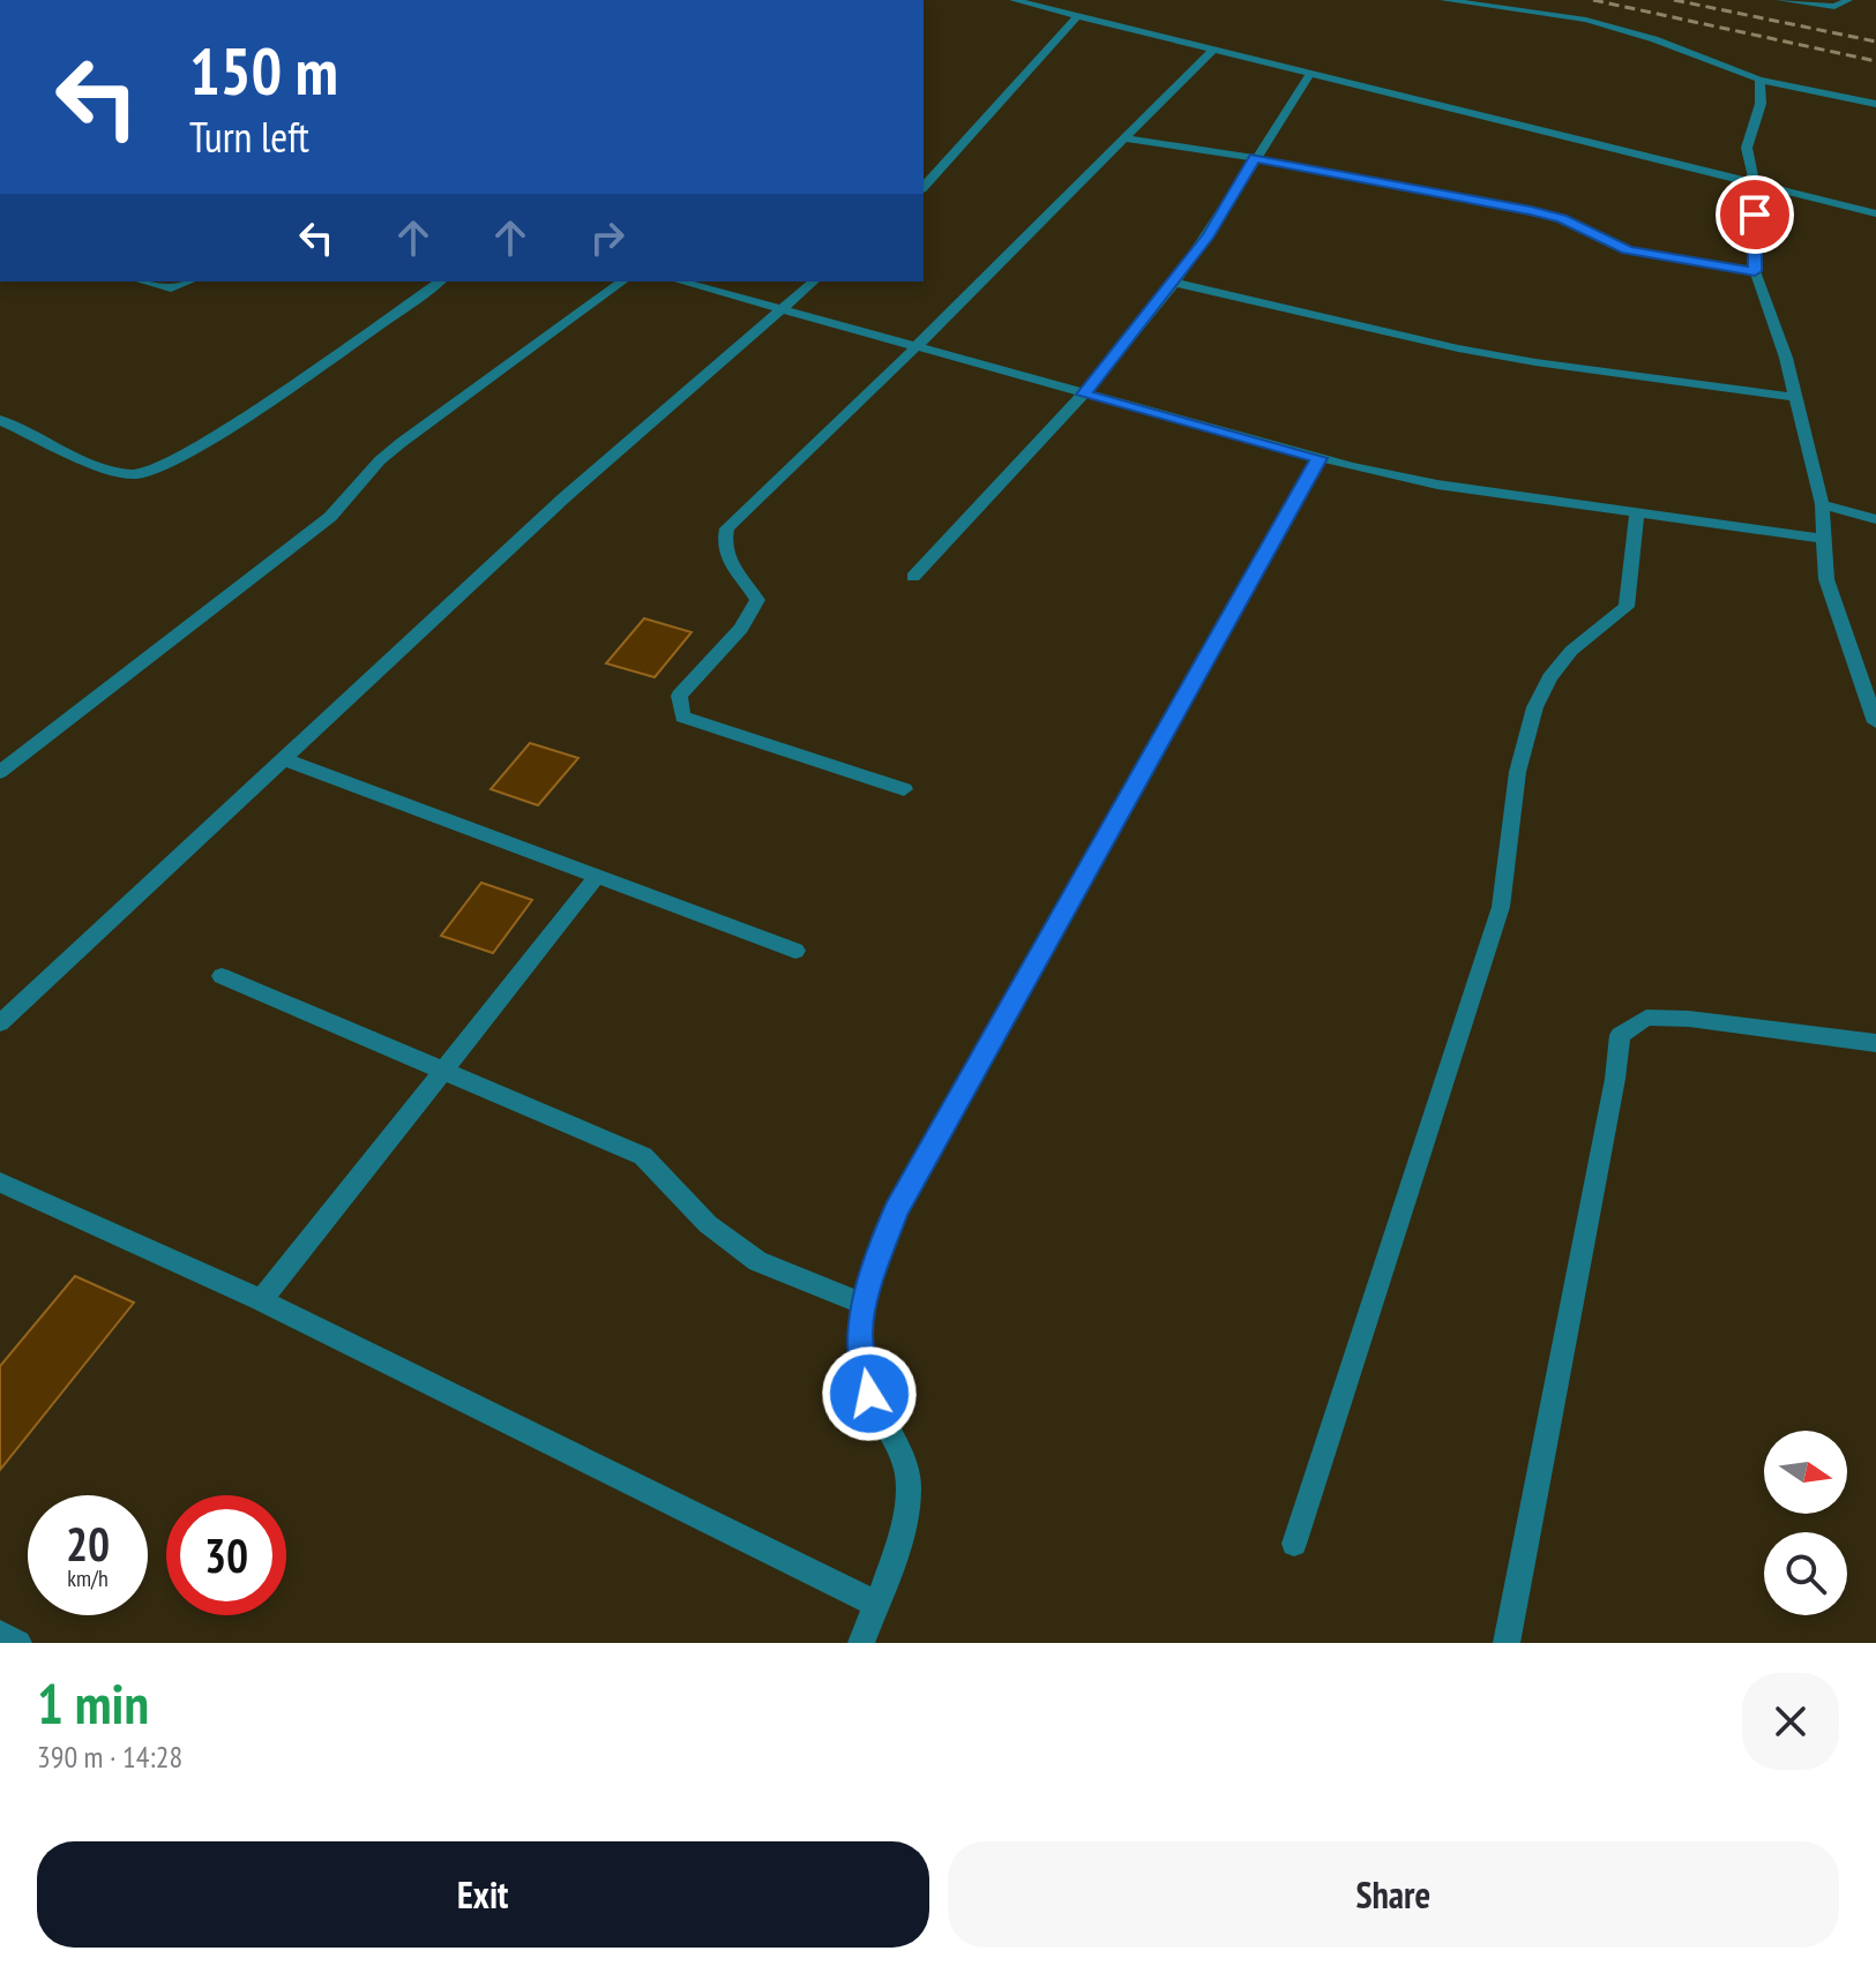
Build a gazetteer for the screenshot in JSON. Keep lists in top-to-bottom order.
{
  "north": "right",
  "page": {
    "turn": ["150 m", "Turn left"],
    "speed": "20 km/h",
    "limit": "30",
    "heading": ["1 min", "390 m · 14:28"],
    "buttons": ["Exit", "Share"]
  }
}
